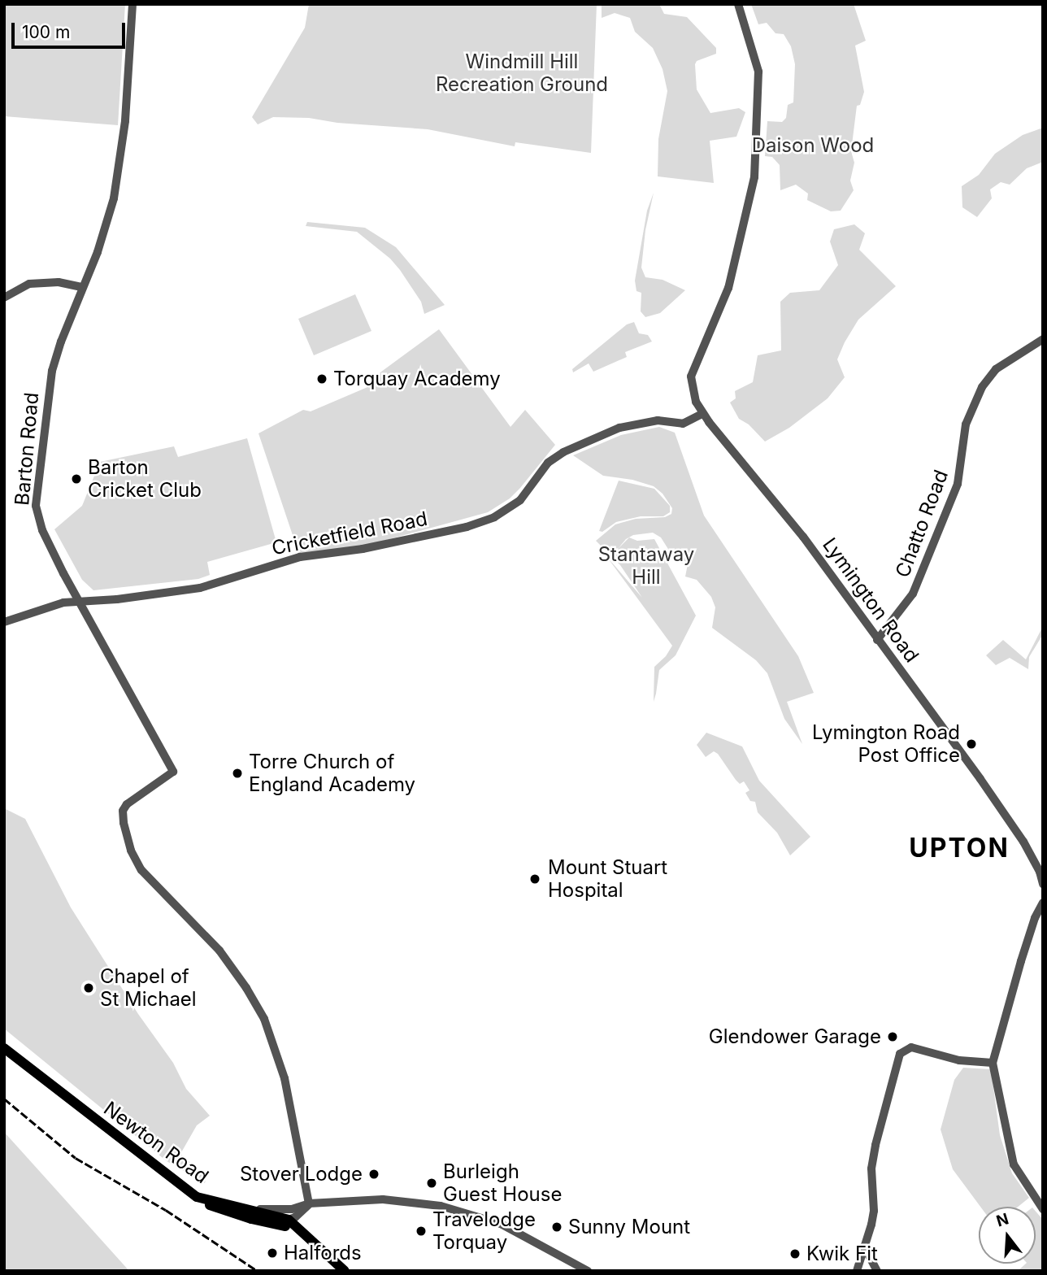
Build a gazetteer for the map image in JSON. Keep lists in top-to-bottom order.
{
  "streets": {
    "main road": ["Newton Road"],
    "street": [
      "Barton Road",
      "Chatto Road",
      "Cricketfield Road",
      "Lymington Road"
    ]
  },
  "crossings": [
    ["Barton Road", "Cricketfield Road"],
    ["Barton Road", "Newton Road"],
    ["Chatto Road", "Lymington Road"],
    ["Cricketfield Road", "Lymington Road"]
  ],
  "districts": ["UPTON"],
  "parks": ["Windmill Hill Recreation Ground", "Daison Wood", "Stantaway Hill"],
  "places": [
    "Torquay Academy",
    "Barton Cricket Club",
    "Lymington Road Post Office",
    "Torre Church of England Academy",
    "Mount Stuart Hospital",
    "Chapel of St Michael",
    "Glendower Garage",
    "Stover Lodge",
    "Burleigh Guest House",
    "Sunny Mount",
    "Travelodge Torquay",
    "Halfords",
    "Kwik Fit"
  ],
  "scale_bar": "100 m",
  "north": "top"
}
